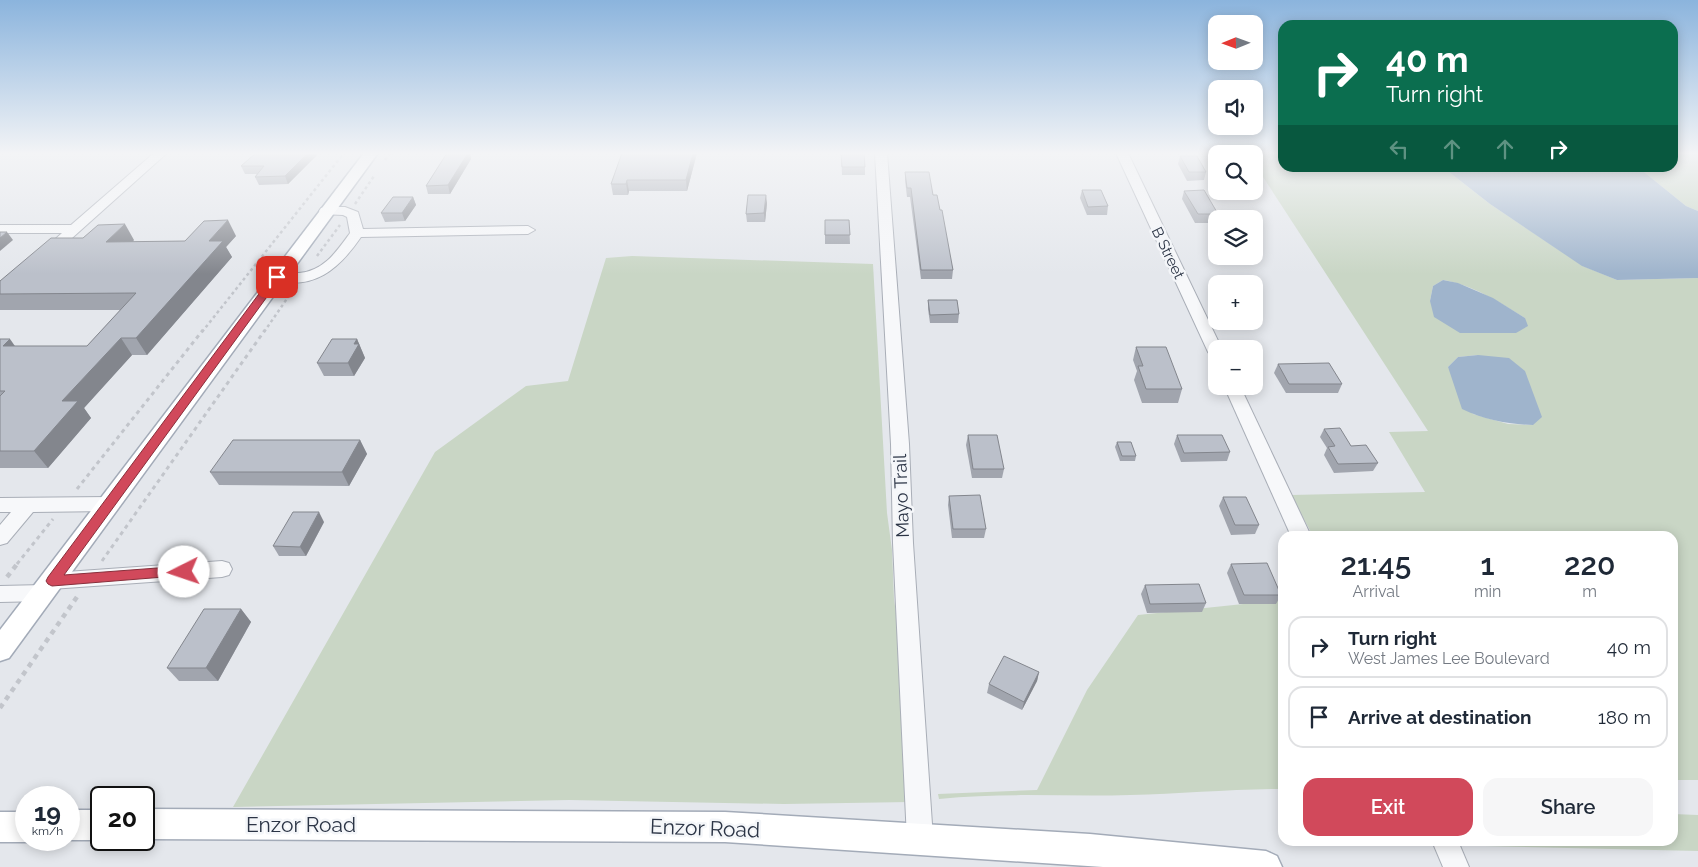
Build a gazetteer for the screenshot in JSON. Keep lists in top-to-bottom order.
{
  "streets": {
    "main road": ["Enzor Road"],
    "street": ["B Street", "Mayo Trail"]
  },
  "crossings": [
    ["Mayo Trail", "Enzor Road"]
  ],
  "north": "left",
  "page": {
    "map_buttons": ["+", "−"],
    "turn": ["40 m", "Turn right"],
    "eta": [
      "21:45",
      "Arrival",
      "1",
      "min",
      "220",
      "m"
    ],
    "list": [
      {
        "name": "Turn right",
        "note": "West James Lee Boulevard",
        "value": "40 m"
      },
      {
        "name": "Arrive at destination",
        "value": "180 m"
      }
    ],
    "buttons": ["Exit", "Share"],
    "speed": "19 km/h",
    "limit": "20"
  }
}
